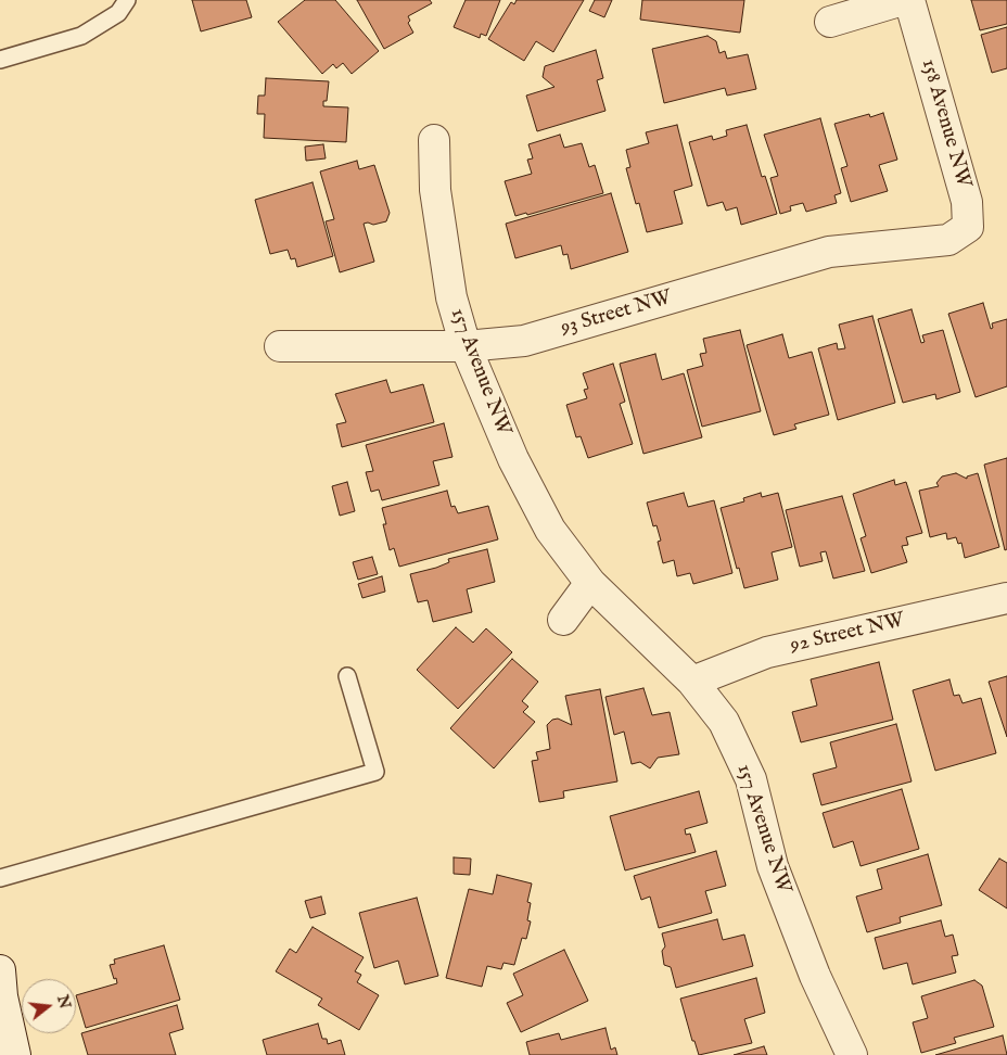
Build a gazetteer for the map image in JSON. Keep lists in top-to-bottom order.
{
  "streets": {
    "street": [
      "158 Avenue NW",
      "93 Street NW",
      "157 Avenue NW",
      "92 Street NW"
    ]
  },
  "crossings": [
    ["158 Avenue NW", "93 Street NW"],
    ["93 Street NW", "157 Avenue NW"],
    ["157 Avenue NW", "92 Street NW"]
  ],
  "north": "right"
}
